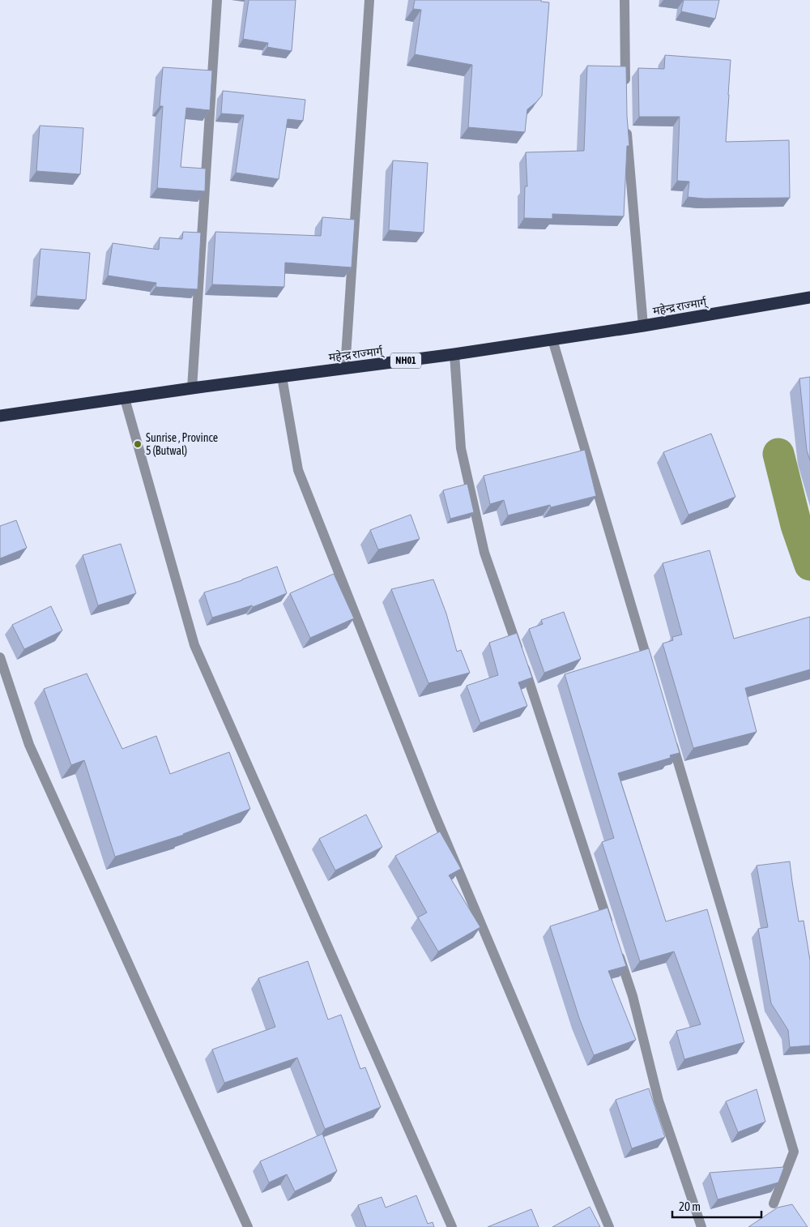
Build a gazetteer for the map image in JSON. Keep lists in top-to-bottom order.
{
  "streets": {
    "highway": ["महेन्द्र राज्मार्ग्", "NH01"]
  },
  "places": ["Sunrise , Province 5 (Butwal)"],
  "scale_bar": "20 m"
}
